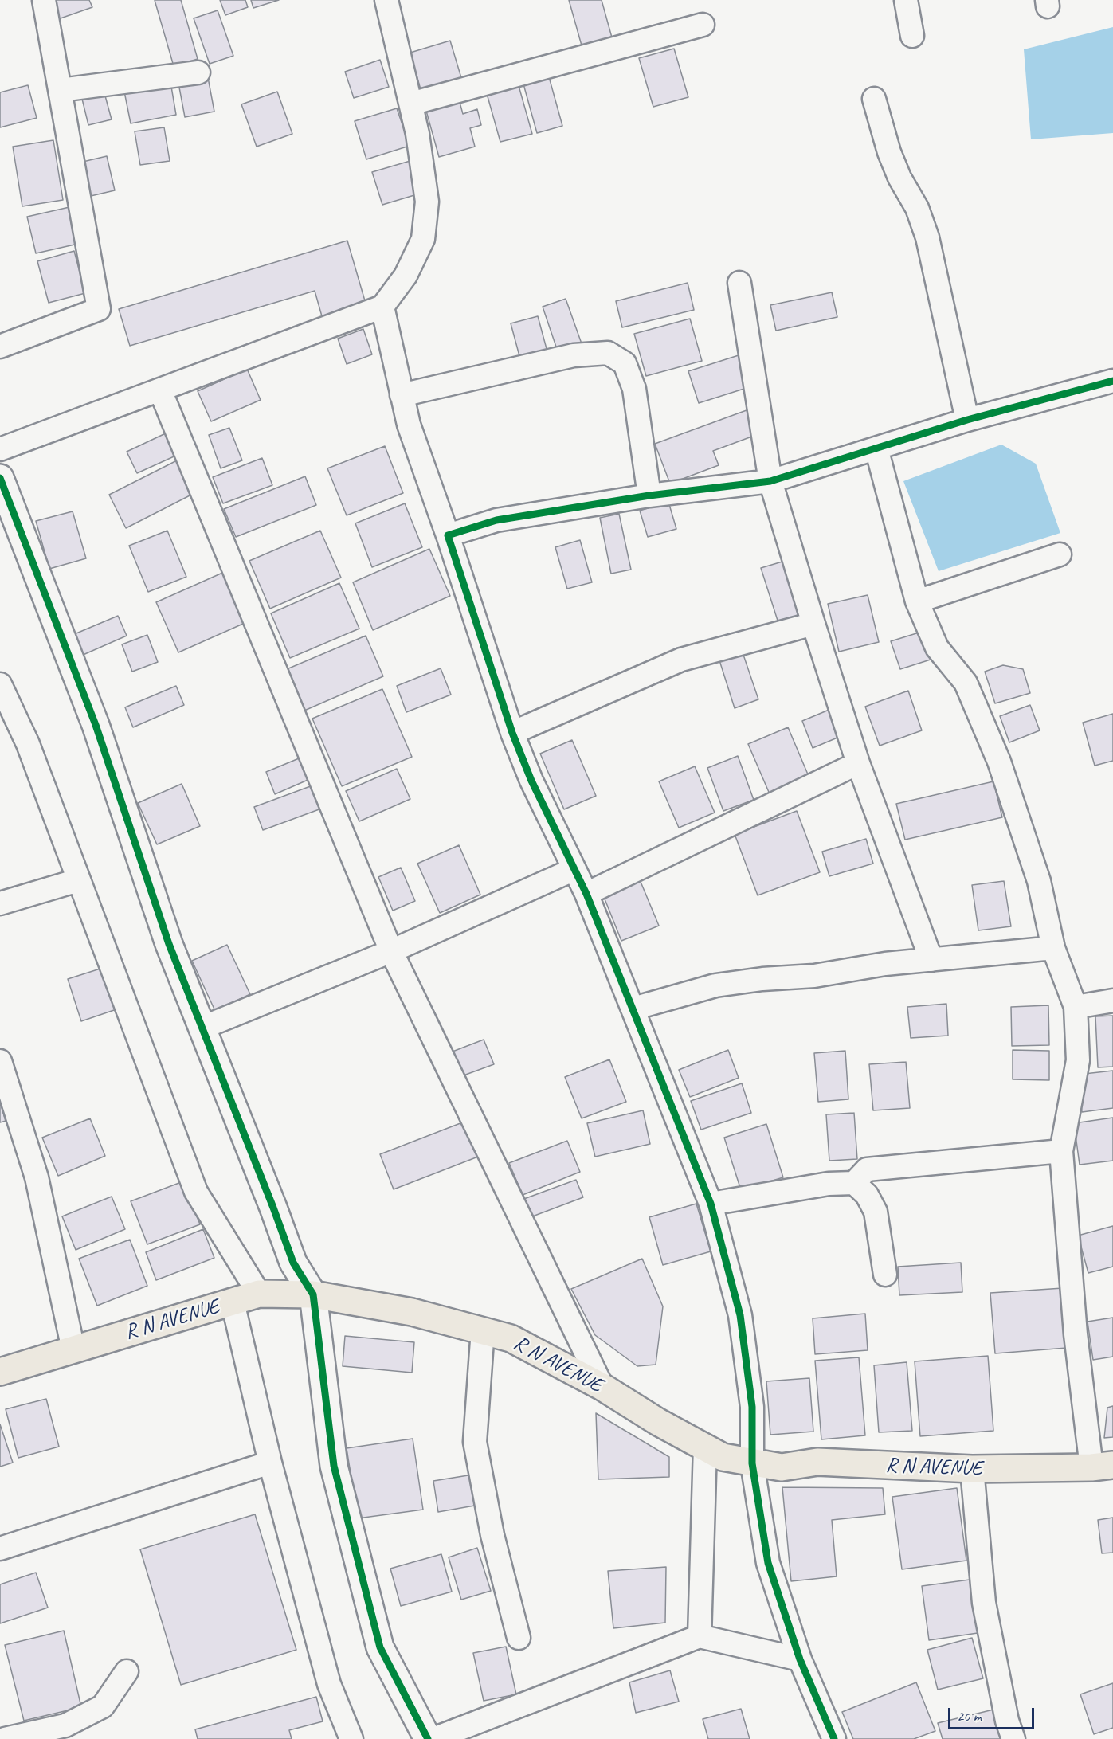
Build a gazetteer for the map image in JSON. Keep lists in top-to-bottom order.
{
  "streets": {
    "main road": ["R N AVENUE"]
  },
  "scale_bar": "20 m"
}
